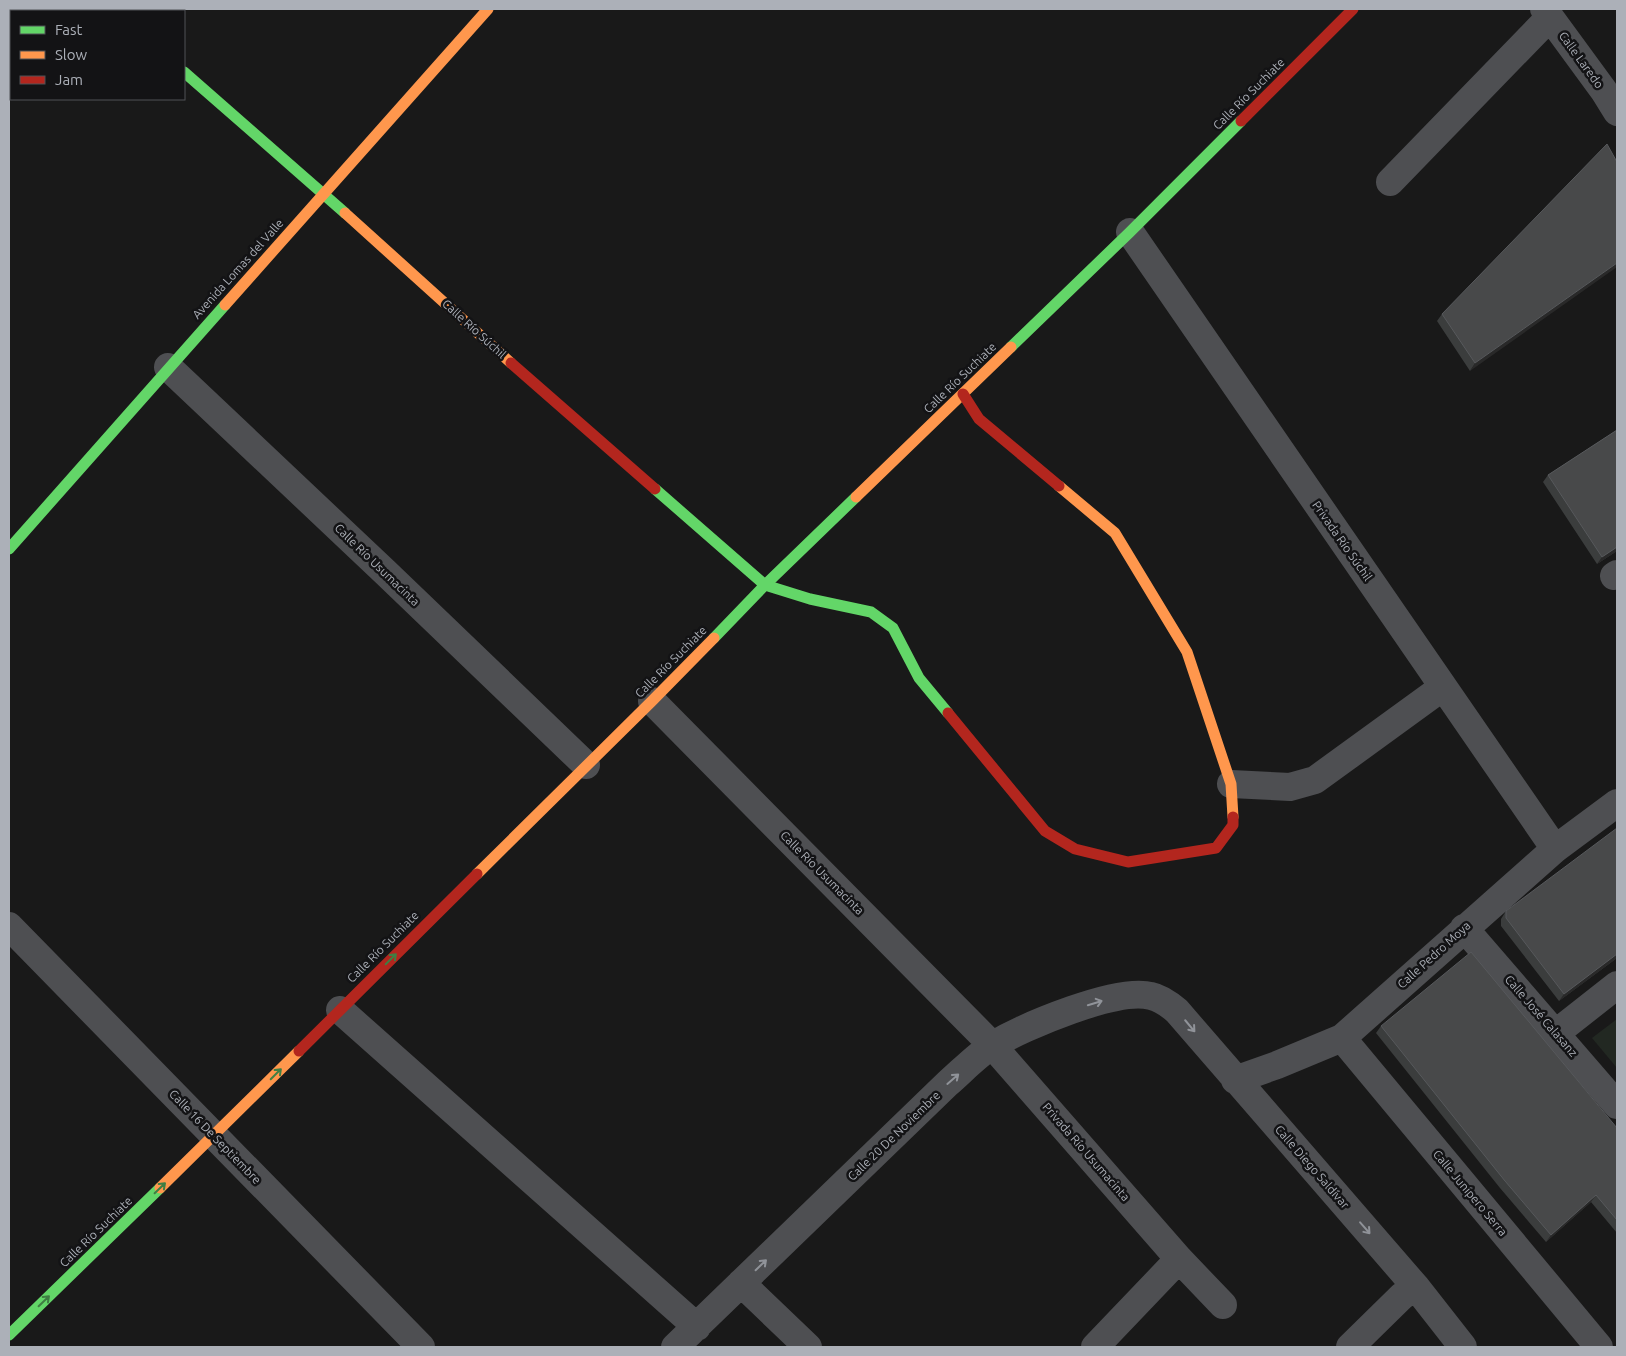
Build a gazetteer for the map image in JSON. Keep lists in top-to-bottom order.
{
  "streets": {
    "street": [
      "Calle Laredo",
      "Calle Río Suchiate",
      "Avenida Lomas del Valle",
      "Calle Río Súchil",
      "Privada Río Súchil",
      "Calle Río Usumacinta",
      "Calle Pedro Moya",
      "Calle José Calasanz",
      "Calle 20 De Noviembre",
      "Calle 16 De Septiembre",
      "Privada Río Usumacinta",
      "Calle Diego Saldívar",
      "Calle Junípero Serra"
    ]
  },
  "crossings": [
    ["Calle Río Suchiate", "Calle Río Súchil"],
    ["Calle Río Suchiate", "Privada Río Súchil"],
    ["Calle Río Suchiate", "Calle Río Usumacinta"],
    ["Calle Río Suchiate", "Calle 16 De Septiembre"],
    ["Avenida Lomas del Valle", "Calle Río Súchil"],
    ["Avenida Lomas del Valle", "Calle Río Usumacinta"],
    ["Privada Río Súchil", "Calle Pedro Moya"],
    ["Calle Río Usumacinta", "Calle 20 De Noviembre"],
    ["Calle Río Usumacinta", "Privada Río Usumacinta"],
    ["Calle Pedro Moya", "Calle José Calasanz"],
    ["Calle Pedro Moya", "Calle Diego Saldívar"],
    ["Calle Pedro Moya", "Calle Junípero Serra"],
    ["Calle 20 De Noviembre", "Privada Río Usumacinta"],
    ["Calle 20 De Noviembre", "Calle Diego Saldívar"]
  ],
  "one_way": ["Calle Río Suchiate", "Calle 20 De Noviembre", "Calle Diego Saldívar"],
  "legend": ["Fast", "Slow", "Jam"]
}
